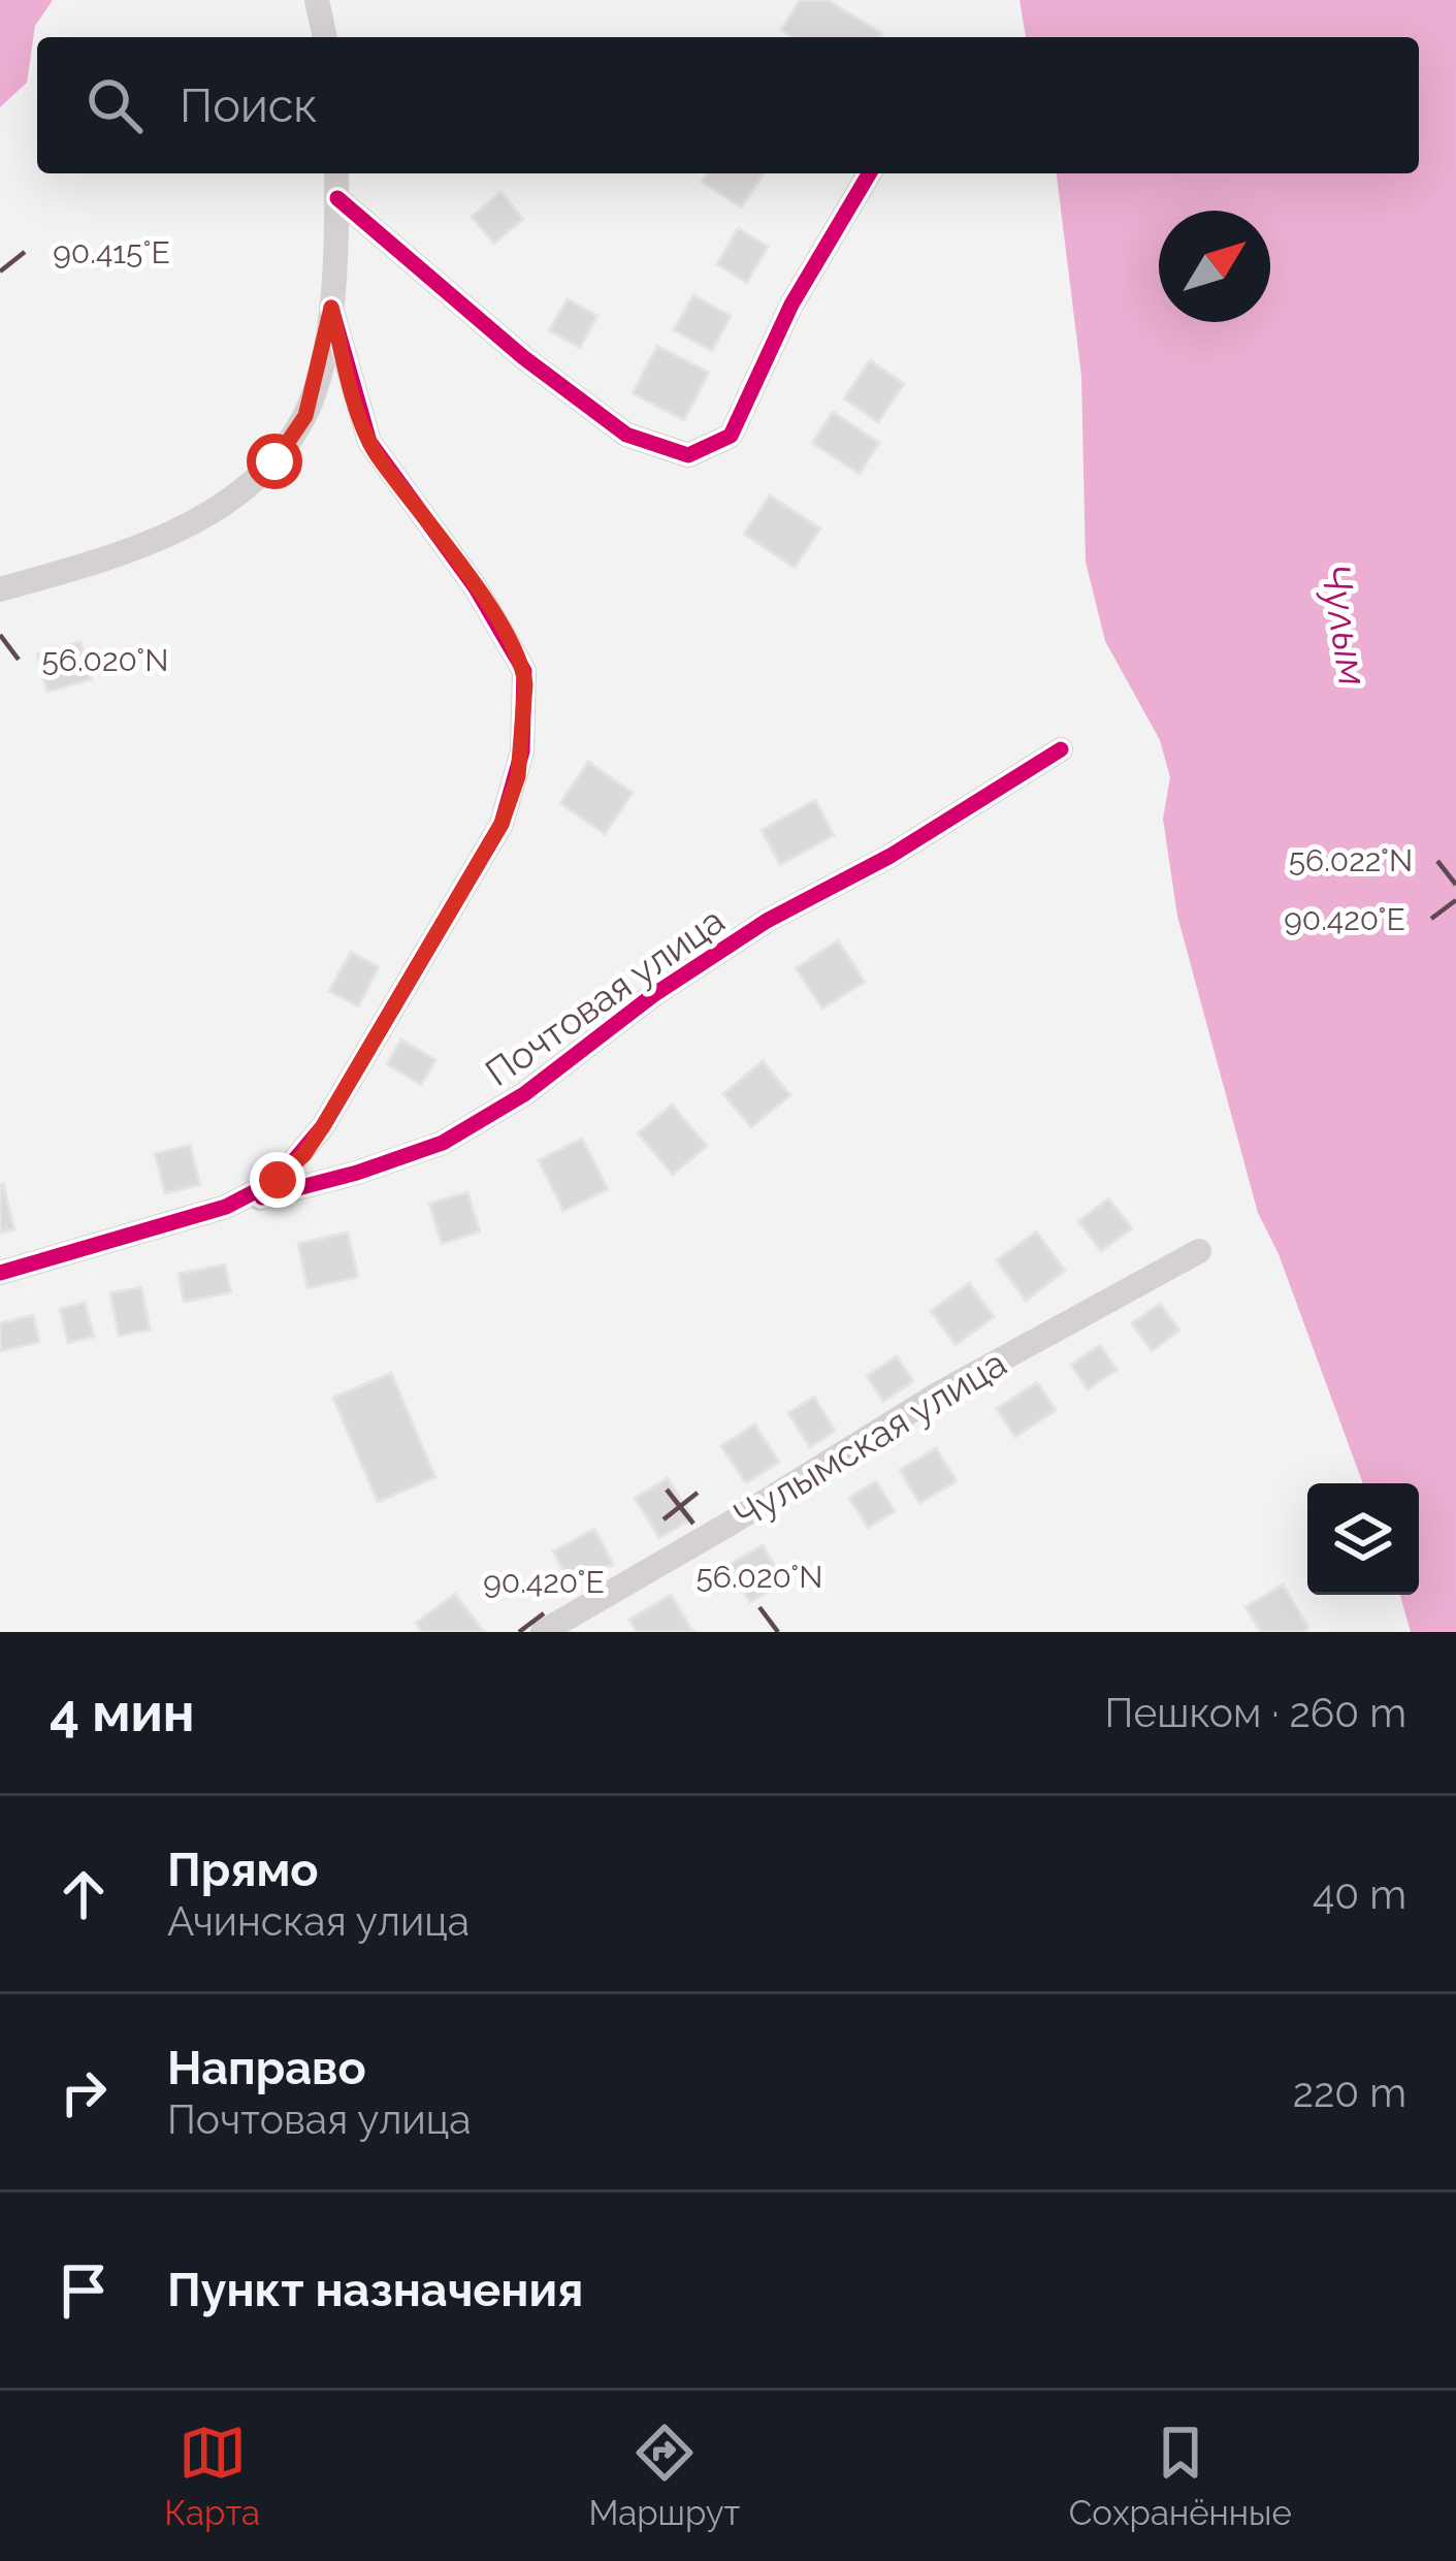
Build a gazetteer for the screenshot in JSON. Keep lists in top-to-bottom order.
{
  "streets": {
    "street": ["Почтовая улица", "Чулымская улица"]
  },
  "water": ["Чулым"],
  "north": "top right",
  "page": {
    "search": "Поиск",
    "heading": ["4 мин", "Пешком · 260 m"],
    "list": [
      ["Прямо", "Ачинская улица", "40 m"],
      ["Направо", "Почтовая улица", "220 m"],
      "Пункт назначения"
    ],
    "nav": ["Карта", "Маршрут", "Сохранённые"]
  },
  "coordinates": [
    "90.415°E",
    "56.020°N",
    "56.022°N",
    "90.420°E"
  ]
}
